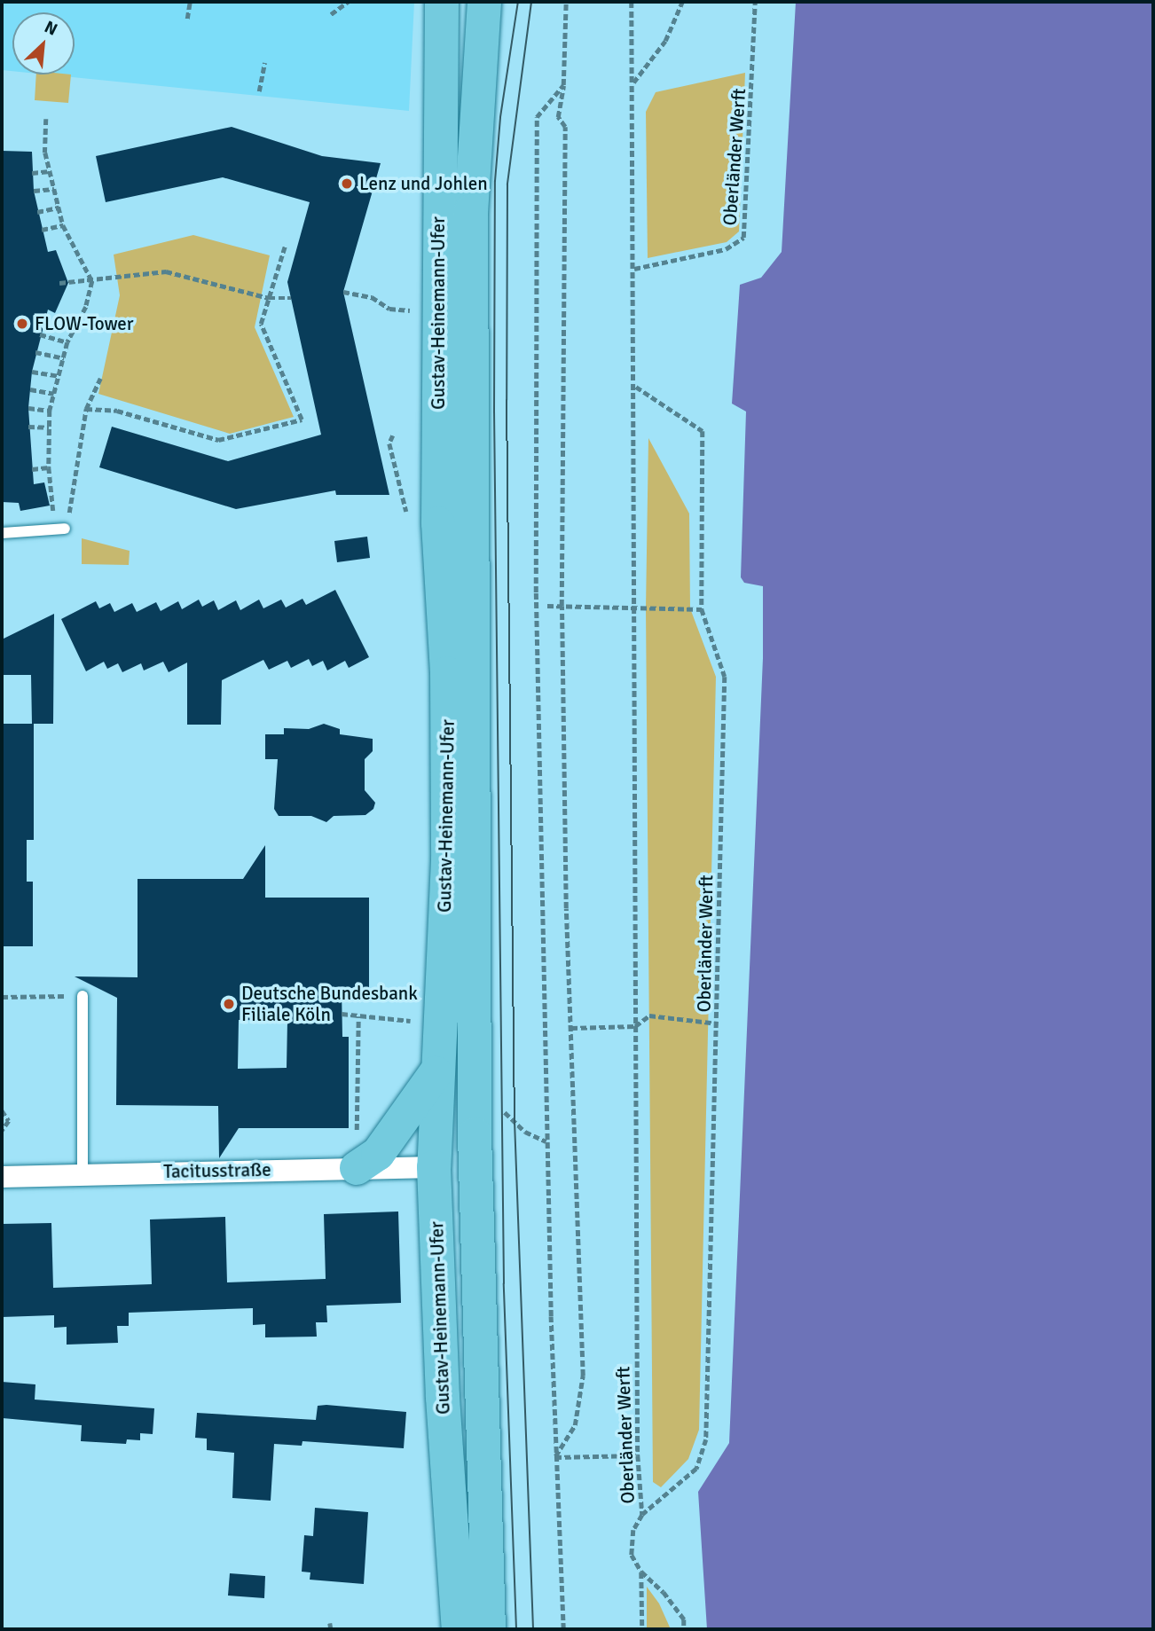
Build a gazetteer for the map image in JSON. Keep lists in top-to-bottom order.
{
  "streets": {
    "main road": ["Gustav-Heinemann-Ufer"],
    "street": ["Tacitusstraße"],
    "path": ["Oberländer Werft"]
  },
  "crossings": [
    ["Gustav-Heinemann-Ufer", "Tacitusstraße"]
  ],
  "places": ["Lenz und Johlen", "FLOW-Tower", "Deutsche Bundesbank Filiale Köln"],
  "north": "top right"
}
